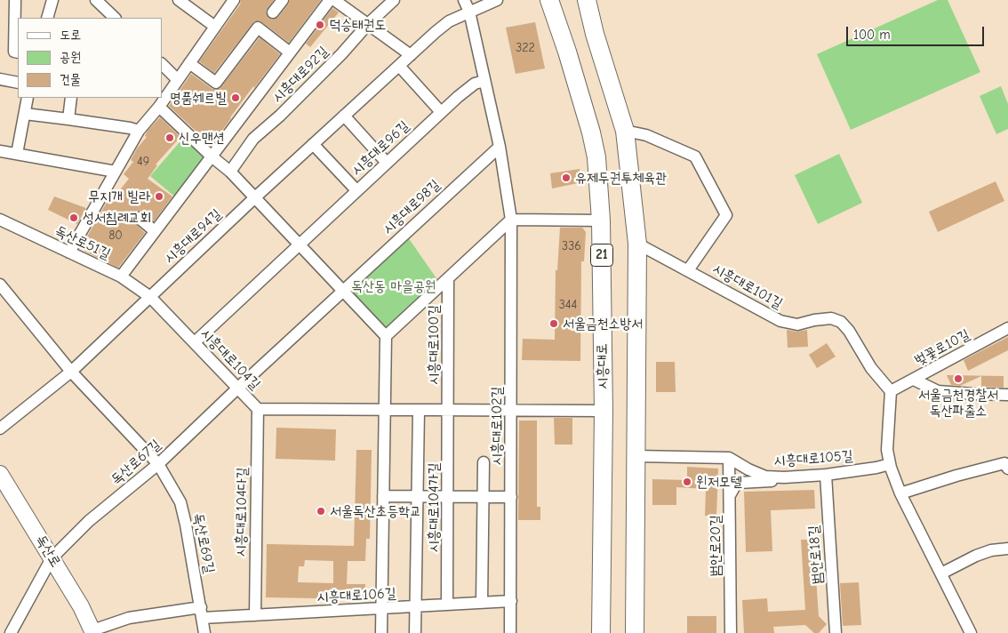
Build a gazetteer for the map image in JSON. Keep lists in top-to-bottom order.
{
  "streets": {
    "main road": ["21", "시흥대로", "독산로"],
    "street": [
      "시흥대로92길",
      "시흥대로96길",
      "시흥대로98길",
      "시흥대로94길",
      "독산로51길",
      "시흥대로101길",
      "시흥대로100길",
      "벚꽃로10길",
      "시흥대로104길",
      "시흥대로102길",
      "시흥대로105길",
      "독산로67길",
      "시흥대로104가길",
      "시흥대로104다길",
      "독산로69길",
      "범안로20길",
      "범안로18길",
      "시흥대로106길"
    ]
  },
  "crossings": [
    ["시흥대로96길", "시흥대로104길"],
    ["시흥대로98길", "시흥대로104길"],
    ["시흥대로98길", "독산로67길"],
    ["시흥대로94길", "독산로51길"],
    ["시흥대로94길", "시흥대로104길"],
    ["시흥대로94길", "독산로69길"],
    ["독산로51길", "시흥대로104길"],
    ["시흥대로101길", "벚꽃로10길"],
    ["시흥대로100길", "시흥대로104길"],
    ["시흥대로100길", "시흥대로102길"],
    ["시흥대로100길", "시흥대로104가길"],
    ["시흥대로104길", "시흥대로"],
    ["시흥대로104길", "시흥대로102길"],
    ["시흥대로104길", "독산로67길"],
    ["시흥대로104길", "시흥대로104가길"],
    ["시흥대로104길", "시흥대로104다길"],
    ["시흥대로102길", "시흥대로106길"],
    ["시흥대로105길", "범안로20길"],
    ["시흥대로105길", "범안로18길"],
    ["독산로67길", "독산로69길"],
    ["독산로67길", "독산로"],
    ["시흥대로104가길", "시흥대로106길"],
    ["시흥대로104다길", "시흥대로106길"],
    ["독산로69길", "독산로"],
    ["독산로69길", "시흥대로106길"],
    ["독산로", "시흥대로106길"]
  ],
  "parks": ["독산동 마을공원"],
  "places": [
    "덕승태권도",
    "명품쉐르빌",
    "신우맨션",
    "유제두권투체육관",
    "무지개 빌라",
    "성서침례교회",
    "서울금천소방서",
    "서울금천경찰서 독산파출소",
    "윈저모텔",
    "서울독산초등학교"
  ],
  "house_numbers": [
    "322",
    "49",
    "80",
    "336",
    "344"
  ],
  "legend": ["도로", "공원", "건물"],
  "scale_bar": "100 m"
}
